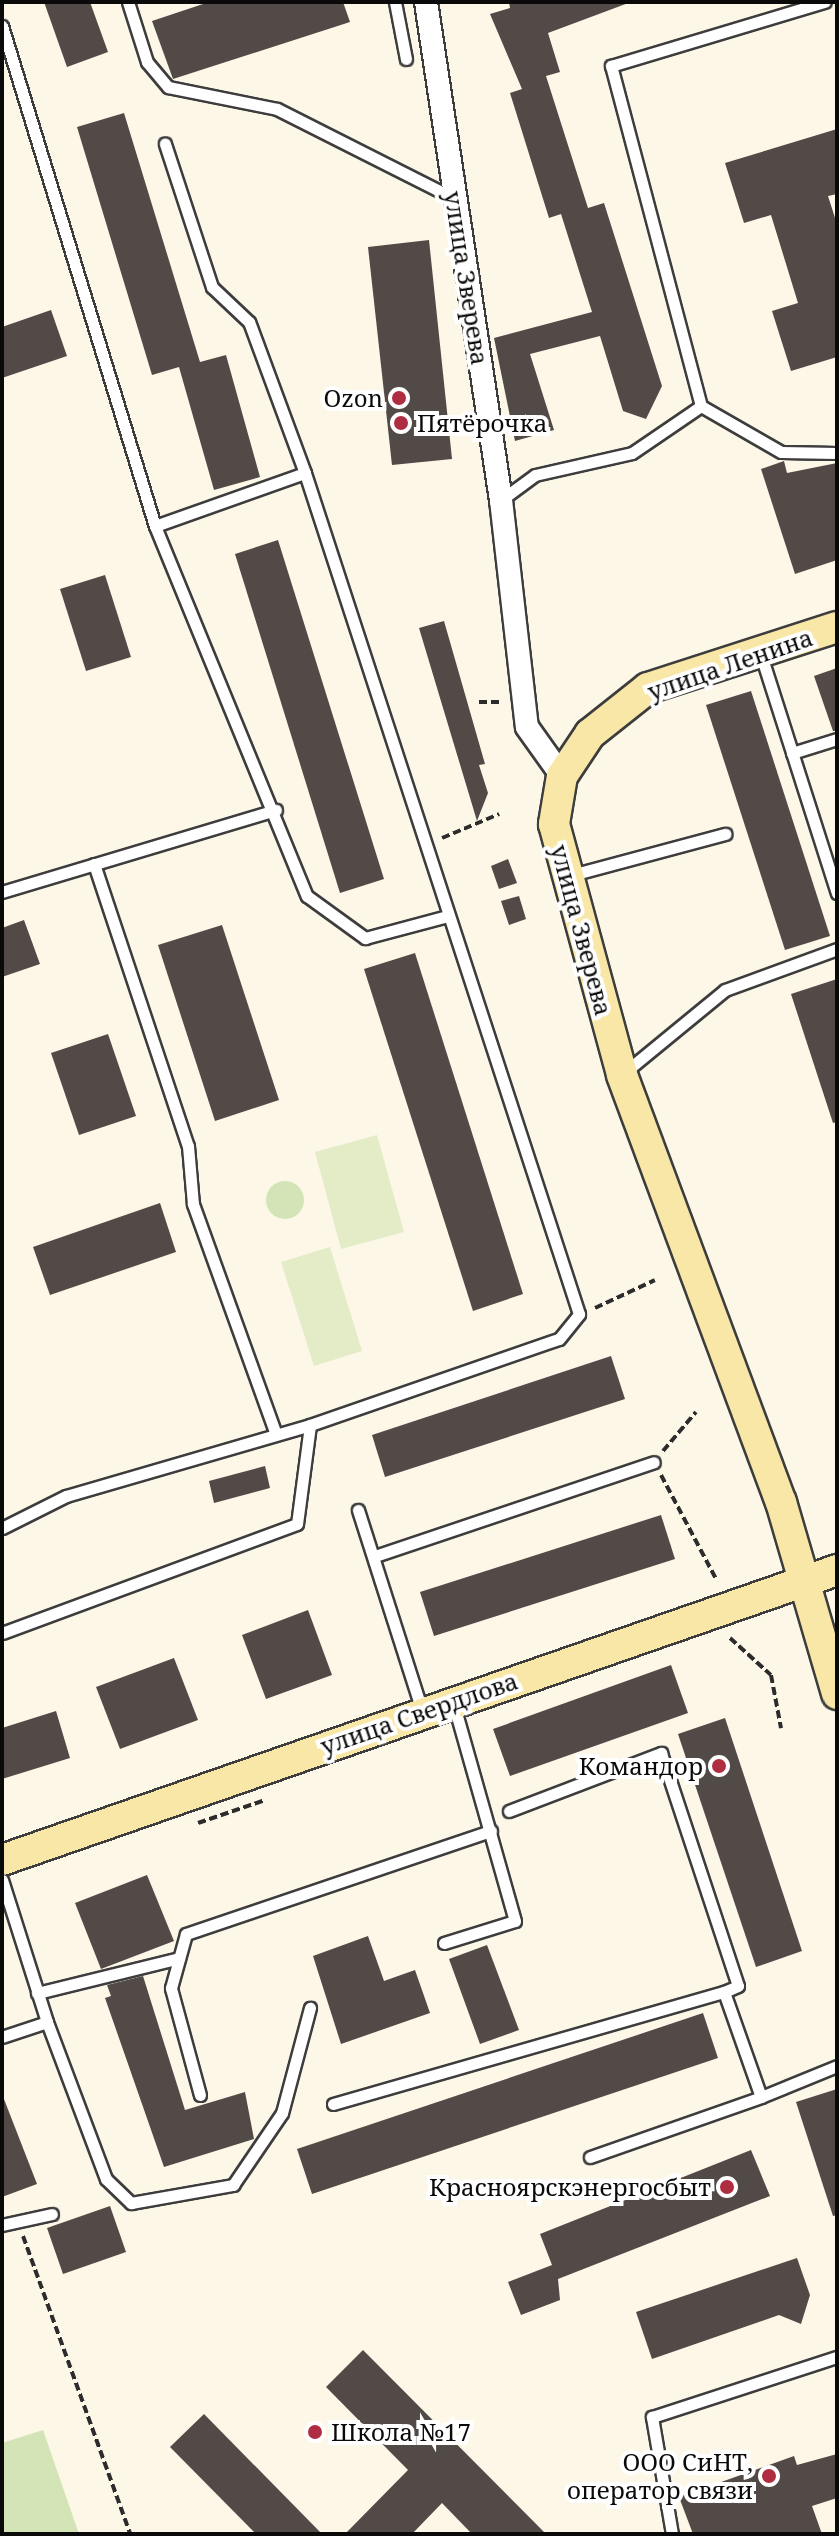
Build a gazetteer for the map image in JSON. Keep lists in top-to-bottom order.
{
  "streets": {
    "main road": ["улица Зверева", "улица Ленина", "улица Свердлова"]
  },
  "crossings": [
    ["улица Зверева", "улица Ленина"],
    ["улица Зверева", "улица Свердлова"]
  ],
  "places": [
    "Ozon",
    "Пятёрочка",
    "Командор",
    "Красноярскэнергосбыт",
    "Школа №17",
    "ООО СиНТ, оператор связи"
  ]
}
